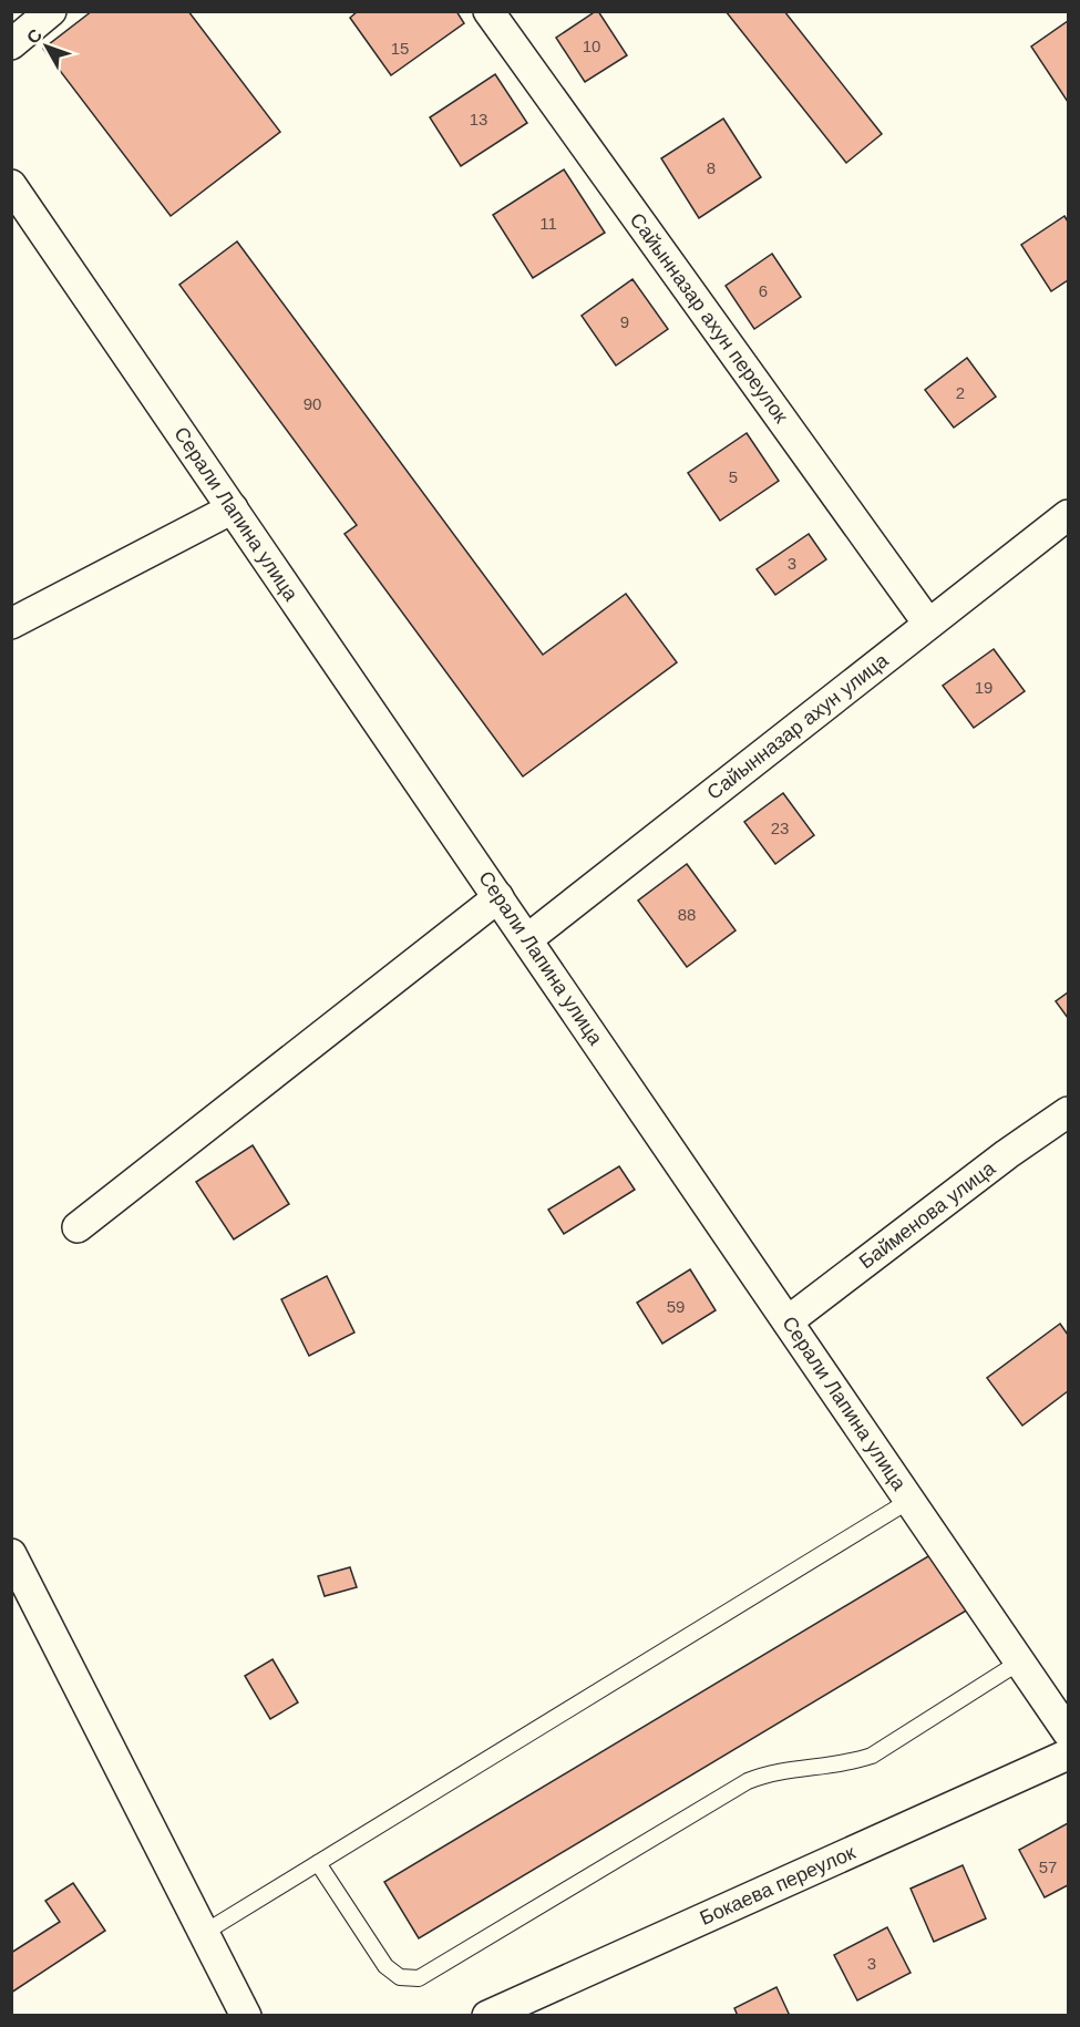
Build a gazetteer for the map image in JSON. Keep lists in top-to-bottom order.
{
  "streets": {
    "street": [
      "Сайынназар ахун переулок",
      "Серали Лапина улица",
      "Сайынназар ахун улица",
      "Байменова улица",
      "Бокаева переулок"
    ]
  },
  "crossings": [
    ["Сайынназар ахун переулок", "Сайынназар ахун улица"],
    ["Серали Лапина улица", "Сайынназар ахун улица"],
    ["Серали Лапина улица", "Байменова улица"]
  ],
  "house_numbers": [
    "10",
    "15",
    "13",
    "8",
    "11",
    "6",
    "9",
    "2",
    "90",
    "5",
    "3",
    "19",
    "23",
    "88",
    "59",
    "57",
    "3"
  ],
  "north": "top left"
}
